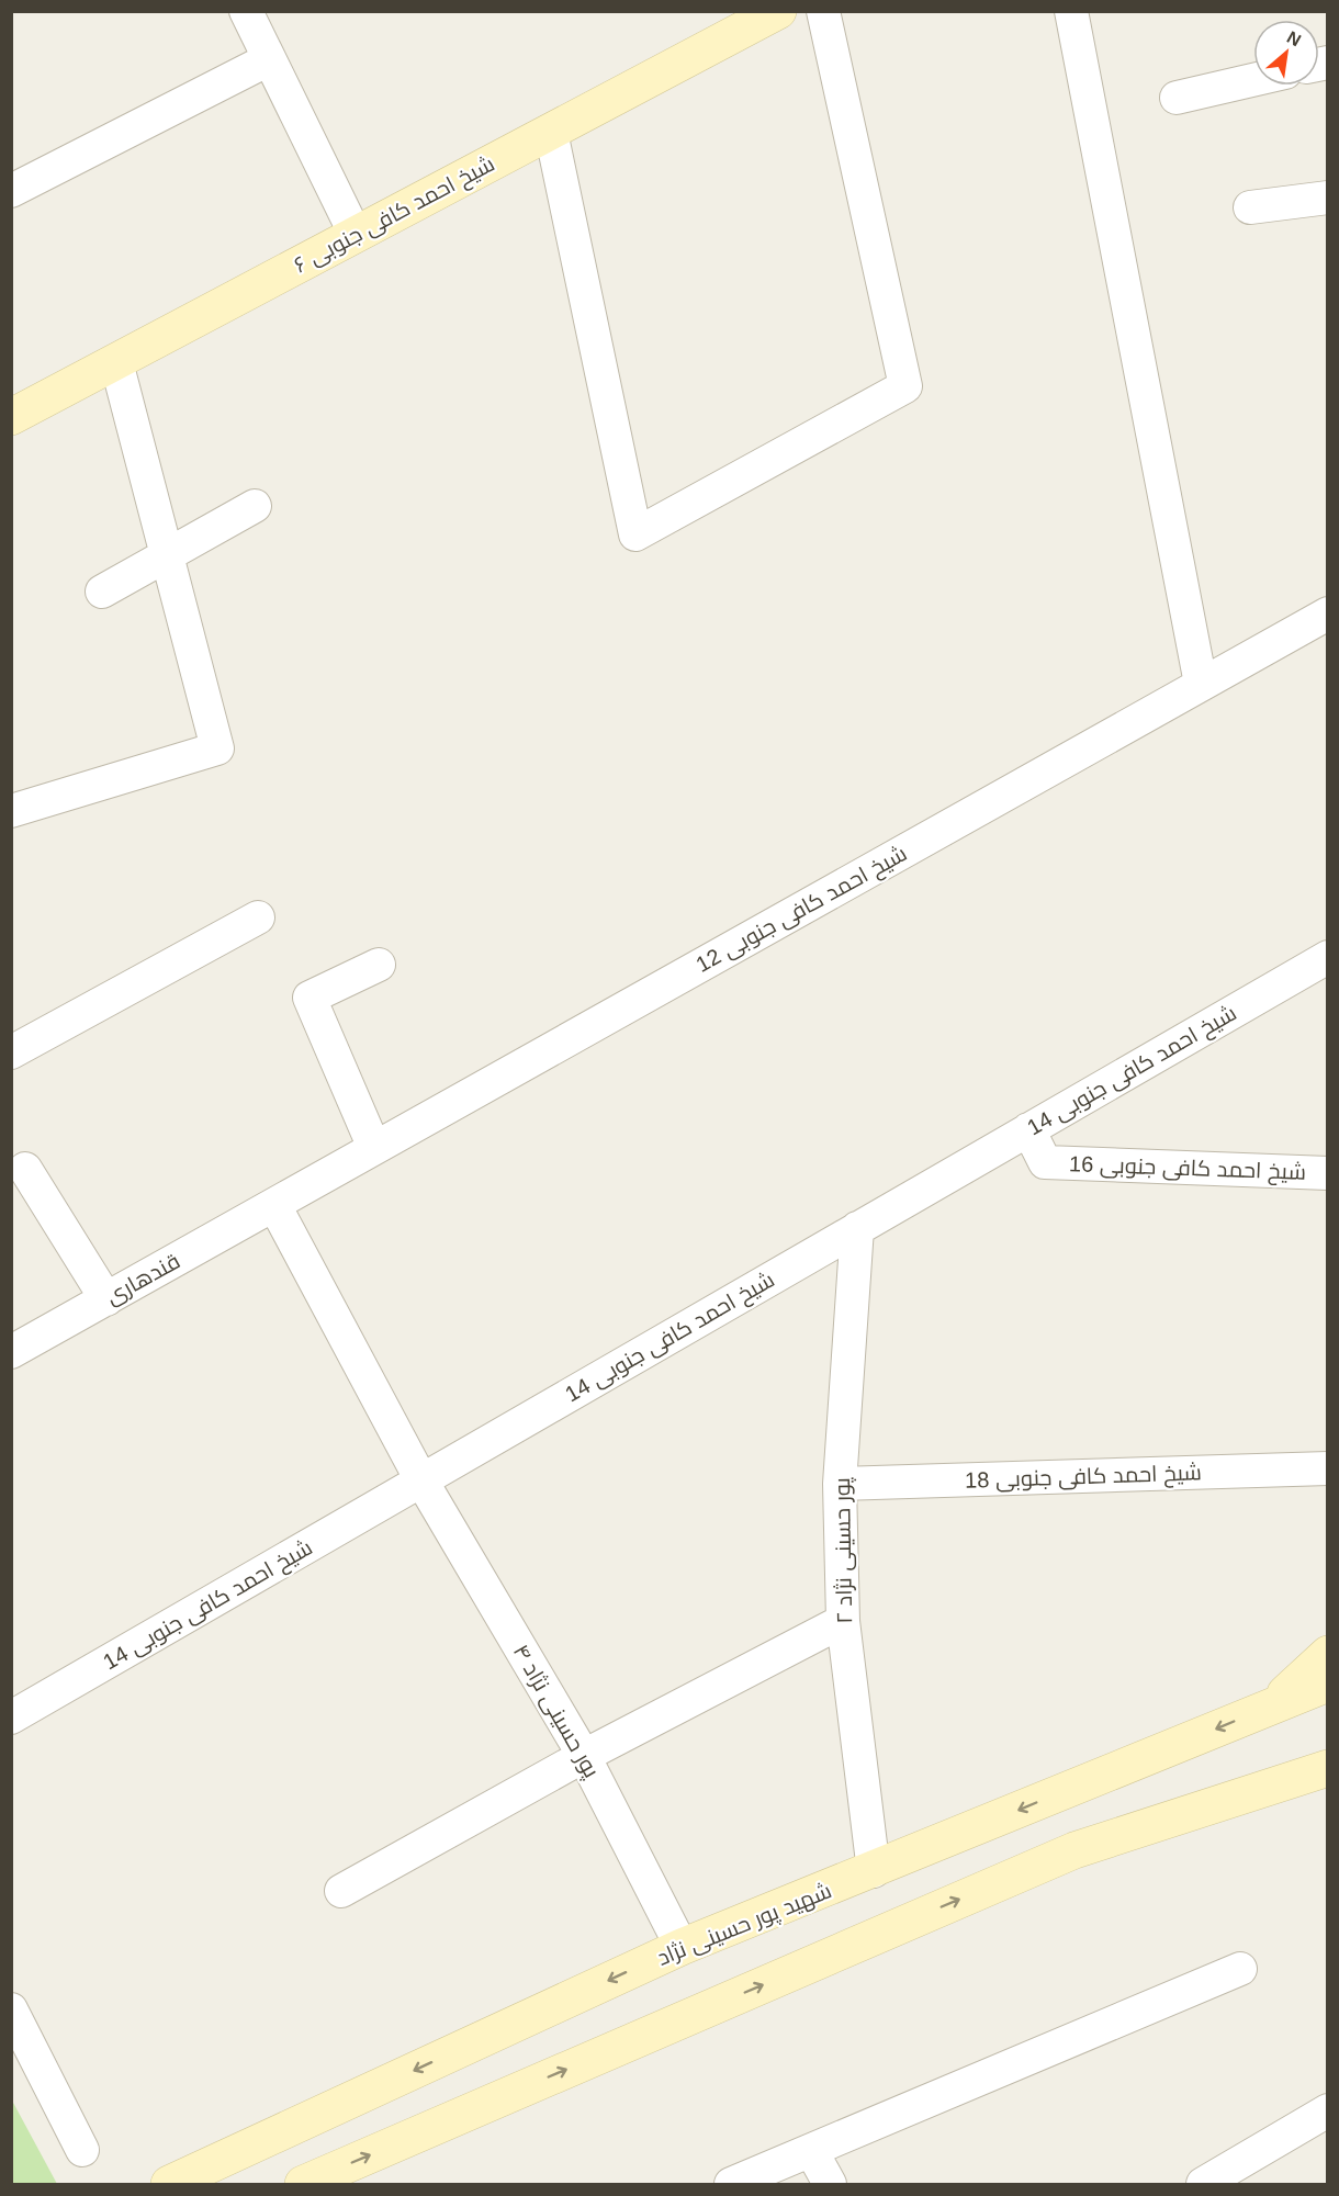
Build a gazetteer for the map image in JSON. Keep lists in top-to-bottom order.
{
  "streets": {
    "street": [
      "شیخ احمد کافی جنوبی ۶",
      "شیخ احمد کافی جنوبی 12",
      "شیخ احمد کافی جنوبی 14",
      "شیخ احمد کافی جنوبی 16",
      "قندهاری",
      "شیخ احمد کافی جنوبی 18",
      "پور حسینی نژاد ۲",
      "پور حسینی نژاد ۴",
      "شهید پور حسینی نژاد"
    ]
  },
  "crossings": [
    ["شیخ احمد کافی جنوبی 12", "قندهاری"],
    ["شیخ احمد کافی جنوبی 12", "پور حسینی نژاد ۴"],
    ["شیخ احمد کافی جنوبی 14", "شیخ احمد کافی جنوبی 16"],
    ["شیخ احمد کافی جنوبی 14", "پور حسینی نژاد ۲"],
    ["شیخ احمد کافی جنوبی 14", "پور حسینی نژاد ۴"],
    ["قندهاری", "پور حسینی نژاد ۴"],
    ["شیخ احمد کافی جنوبی 18", "پور حسینی نژاد ۲"],
    ["پور حسینی نژاد ۲", "شهید پور حسینی نژاد"],
    ["پور حسینی نژاد ۴", "شهید پور حسینی نژاد"]
  ],
  "north": "top right"
}
